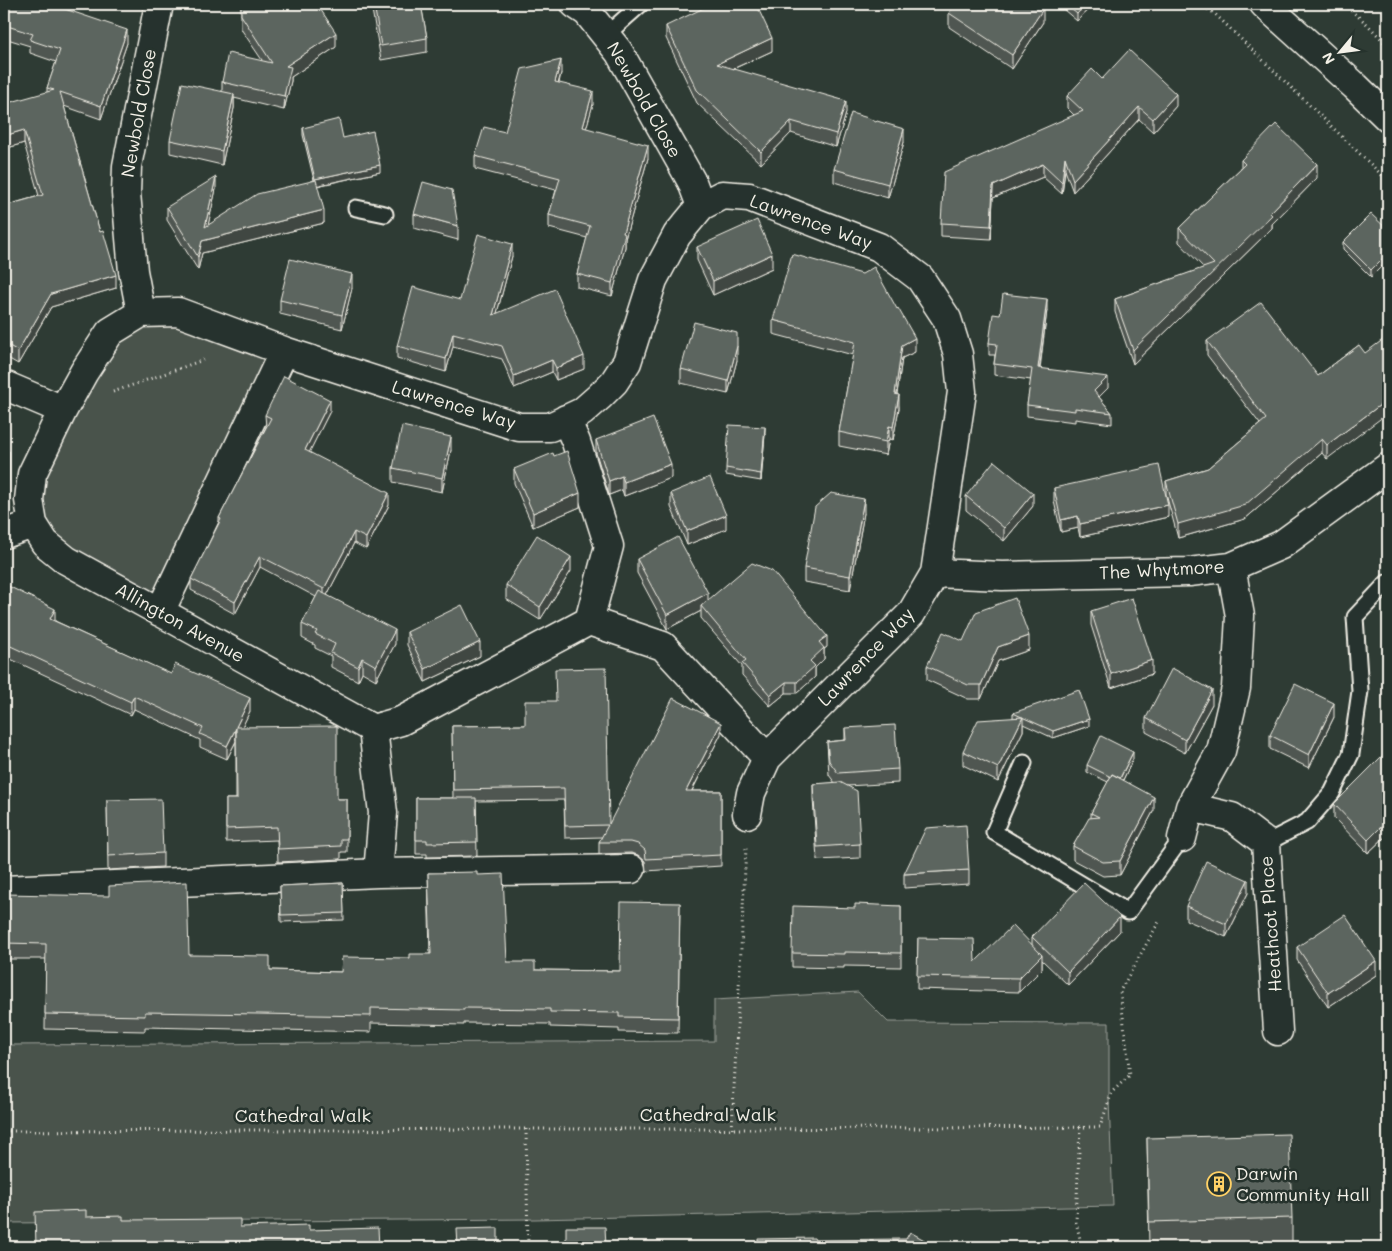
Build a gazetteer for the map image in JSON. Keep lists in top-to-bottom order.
{
  "streets": {
    "main road": [
      "Newbold Close",
      "Lawrence Way",
      "The Whytmore",
      "Allington Avenue",
      "Heathcot Place"
    ],
    "path": ["Cathedral Walk"]
  },
  "crossings": [
    ["Newbold Close", "Lawrence Way"],
    ["Lawrence Way", "The Whytmore"],
    ["Lawrence Way", "Allington Avenue"]
  ],
  "places": {
    "building": ["Darwin Community Hall"]
  },
  "north": "bottom left"
}
